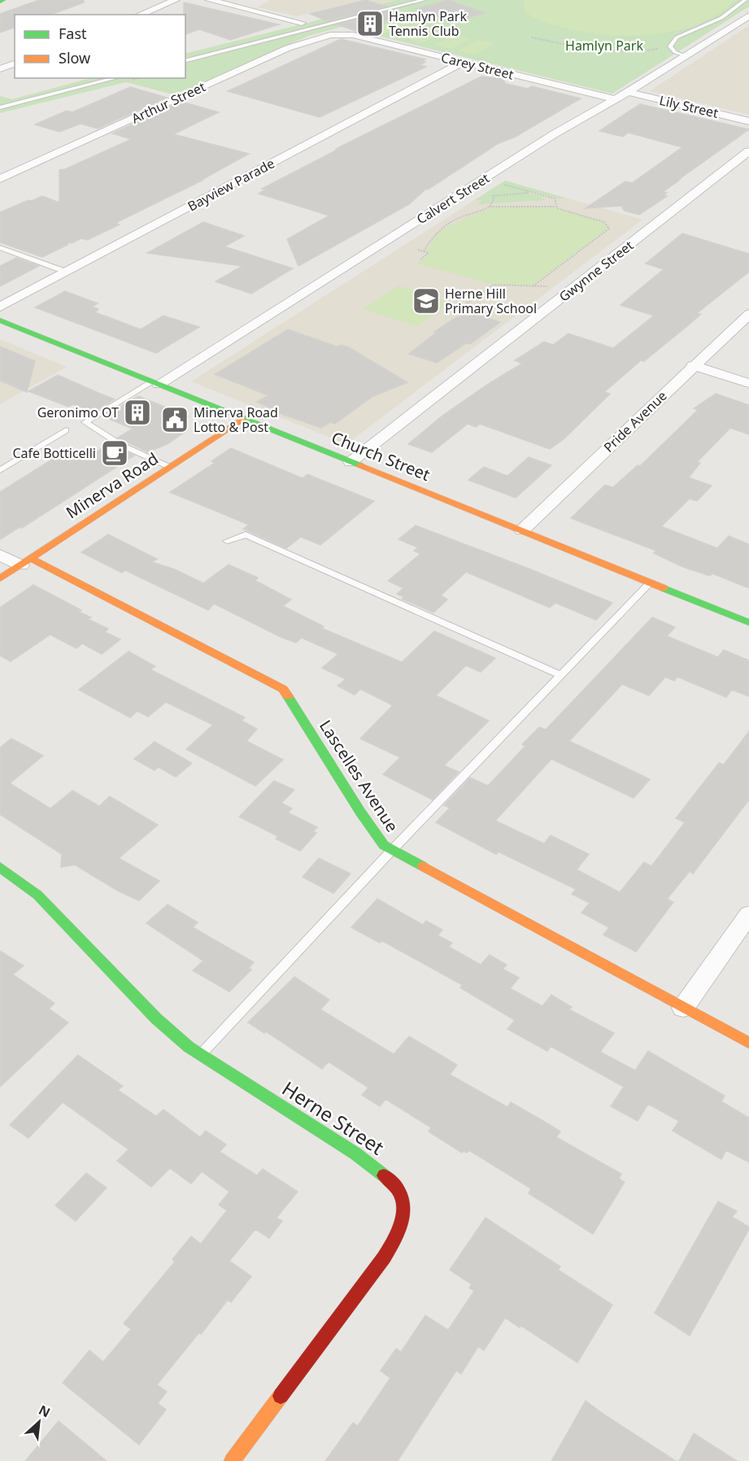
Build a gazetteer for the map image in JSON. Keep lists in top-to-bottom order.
{
  "streets": {
    "street": [
      "Carey Street",
      "Arthur Street",
      "Lily Street",
      "Bayview Parade",
      "Calvert Street",
      "Gwynne Street",
      "Pride Avenue",
      "Church Street",
      "Minerva Road",
      "Lascelles Avenue",
      "Herne Street"
    ]
  },
  "crossings": [
    ["Carey Street", "Arthur Street"],
    ["Carey Street", "Bayview Parade"],
    ["Carey Street", "Calvert Street"],
    ["Lily Street", "Calvert Street"],
    ["Calvert Street", "Church Street"],
    ["Gwynne Street", "Church Street"],
    ["Pride Avenue", "Church Street"],
    ["Church Street", "Minerva Road"],
    ["Minerva Road", "Lascelles Avenue"]
  ],
  "parks": ["Hamlyn Park"],
  "places": {
    "building": ["Hamlyn Park Tennis Club", "Geronimo OT"],
    "school or university": ["Herne Hill Primary School"],
    "public building": ["Minerva Road Lotto & Post"],
    "cafe": ["Cafe Botticelli"]
  },
  "legend": ["Fast", "Slow"],
  "north": "top right"
}
